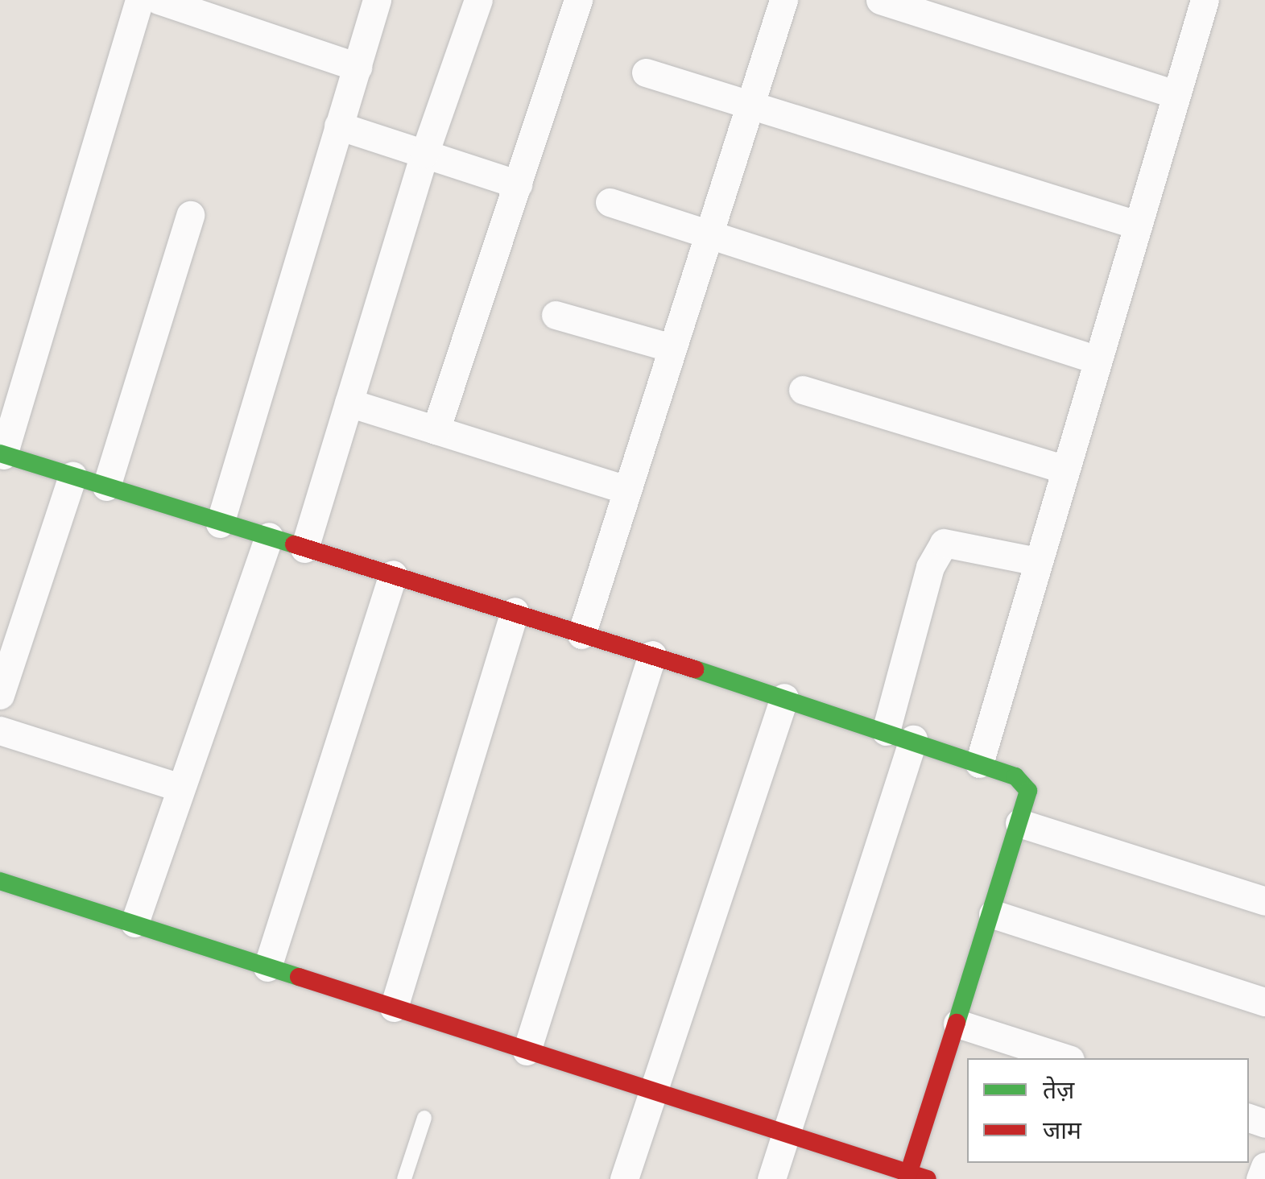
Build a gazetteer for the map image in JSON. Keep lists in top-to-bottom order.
{
  "legend": ["तेज़", "जाम"]
}
